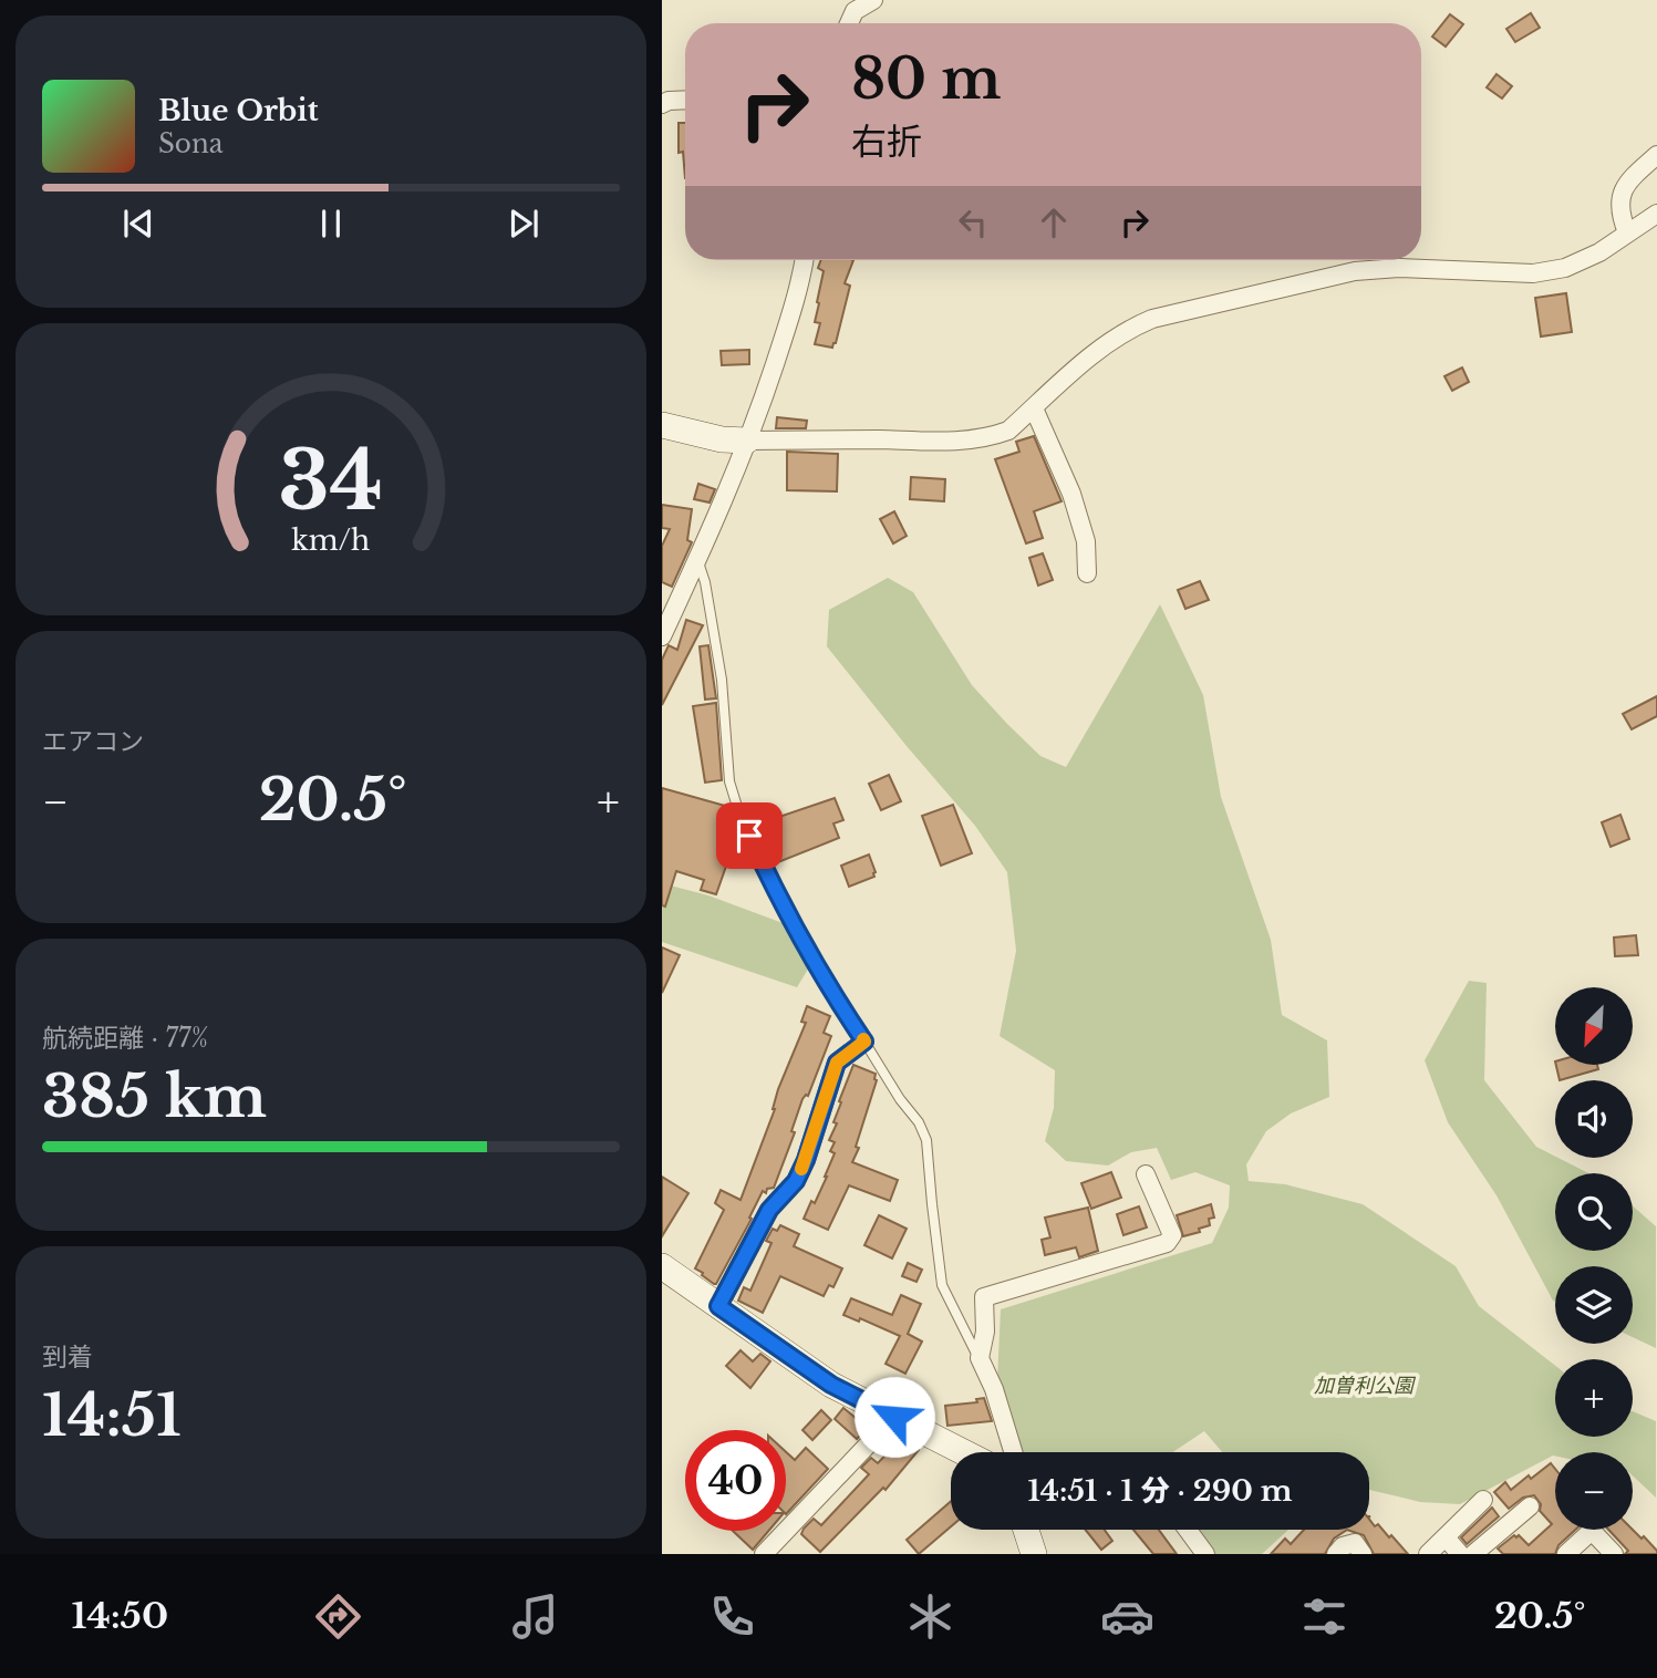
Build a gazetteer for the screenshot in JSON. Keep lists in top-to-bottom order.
{
  "parks": ["加曽利公園"],
  "north": "bottom left",
  "page": {
    "turn": ["80 m", "右折"],
    "song": ["Blue Orbit", "Sona"],
    "tile": [
      "エアコン",
      ["航続距離 · 77%", "385 km"],
      ["到着", "14:51"]
    ],
    "heat": ["−", "20.5°", "+"],
    "map_buttons": ["+", "−"],
    "limit": "40",
    "trip": "14:51 · 1 分 · 290 m",
    "tabs": ["14:50", "20.5°"],
    "gauge": ["34", "km/h"]
  }
}
